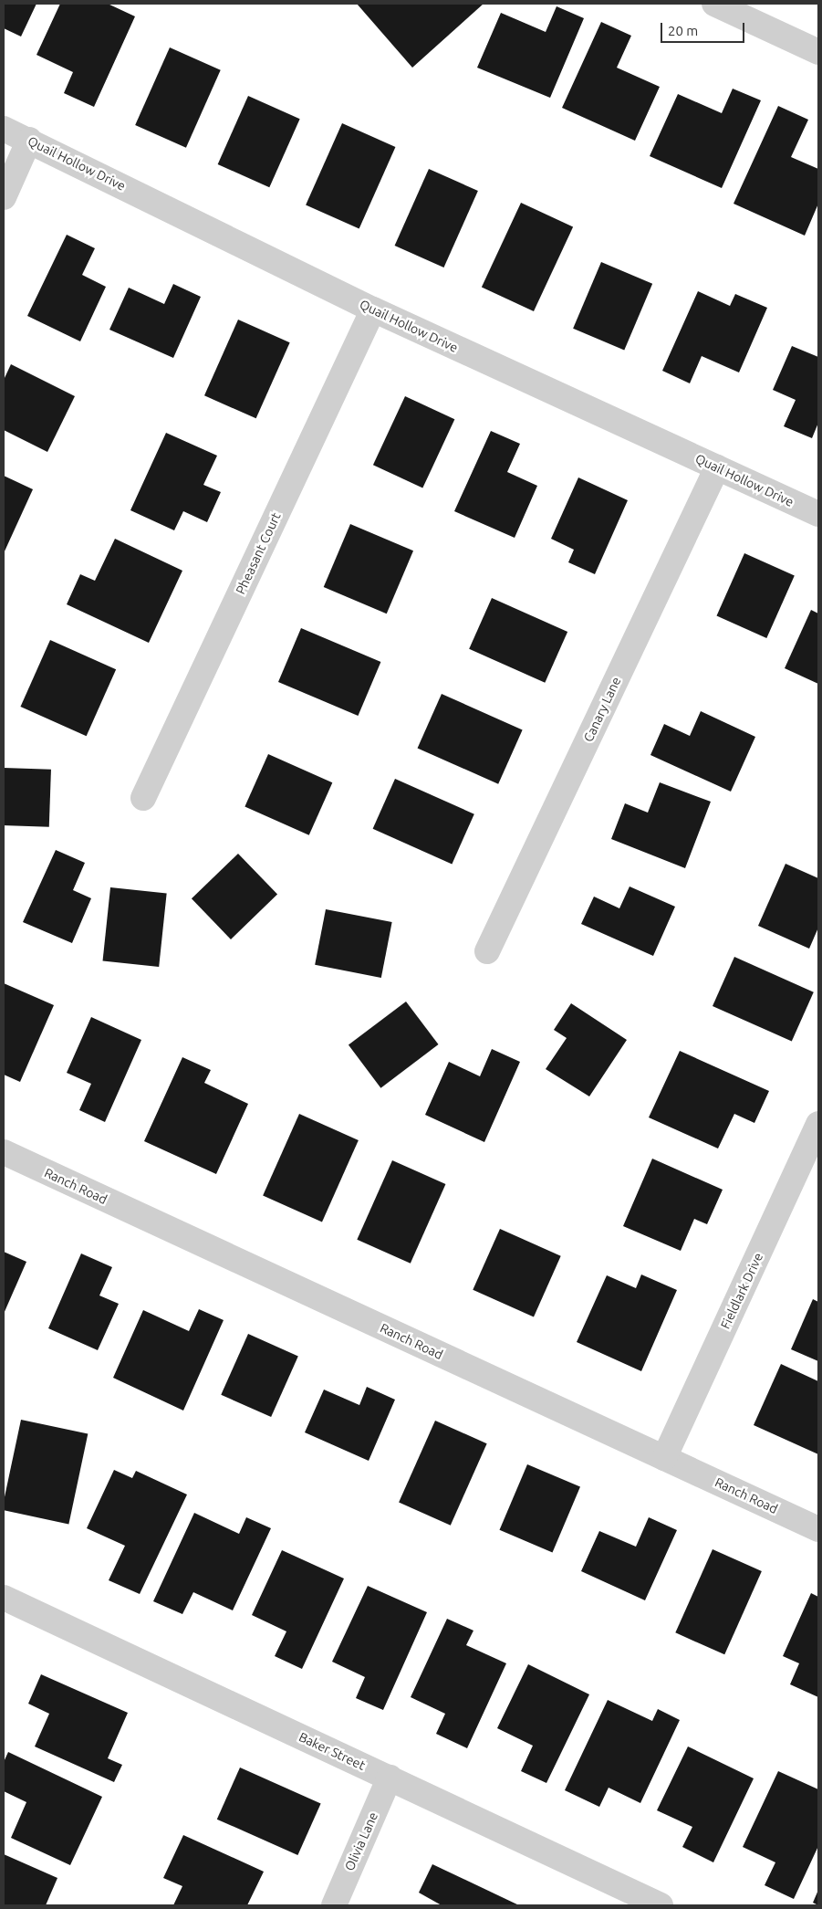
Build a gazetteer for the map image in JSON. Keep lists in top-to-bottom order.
{
  "streets": {
    "street": [
      "Quail Hollow Drive",
      "Pheasant Court",
      "Canary Lane",
      "Ranch Road",
      "Fieldlark Drive",
      "Baker Street",
      "Olivia Lane"
    ]
  },
  "crossings": [
    ["Quail Hollow Drive", "Pheasant Court"],
    ["Quail Hollow Drive", "Canary Lane"],
    ["Ranch Road", "Fieldlark Drive"],
    ["Baker Street", "Olivia Lane"]
  ],
  "scale_bar": "20 m"
}
